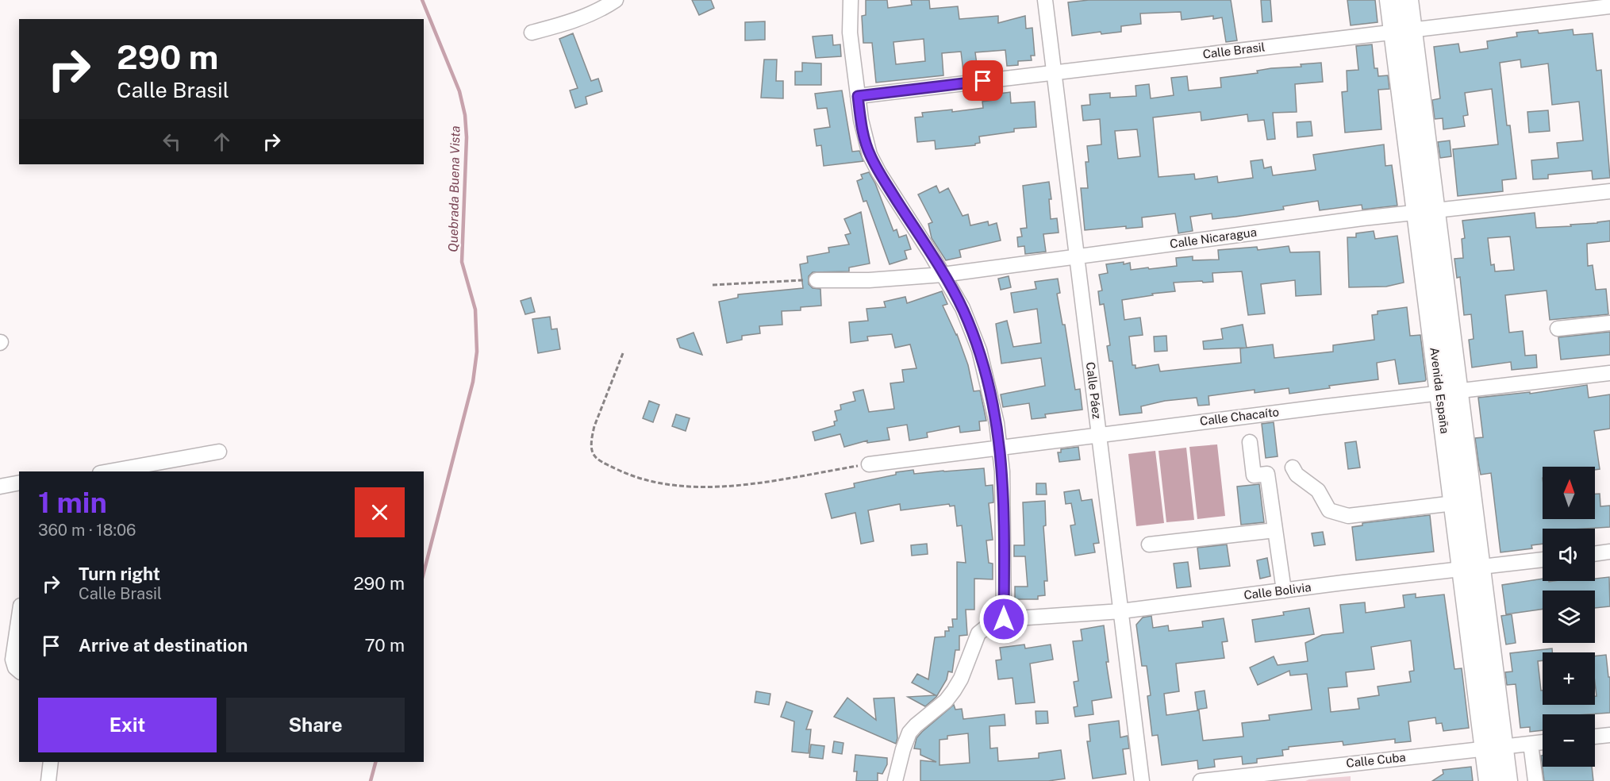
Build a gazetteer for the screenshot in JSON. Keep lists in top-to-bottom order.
{
  "streets": {
    "main road": ["Avenida España"],
    "street": [
      "Calle Brasil",
      "Calle Nicaragua",
      "Calle Páez",
      "Calle Chacaíto",
      "Calle Bolivia",
      "Calle Cuba"
    ]
  },
  "crossings": [
    ["Calle Brasil", "Calle Páez"],
    ["Calle Brasil", "Avenida España"],
    ["Calle Nicaragua", "Calle Páez"],
    ["Calle Nicaragua", "Avenida España"],
    ["Calle Páez", "Calle Chacaíto"],
    ["Calle Páez", "Calle Bolivia"],
    ["Avenida España", "Calle Chacaíto"],
    ["Avenida España", "Calle Bolivia"],
    ["Avenida España", "Calle Cuba"]
  ],
  "water": ["Quebrada Buena Vista"],
  "north": "top",
  "page": {
    "turn": ["290 m", "Calle Brasil"],
    "map_buttons": ["+", "−"],
    "heading": ["1 min", "360 m · 18:06"],
    "list": [
      {
        "name": "Turn right",
        "note": "Calle Brasil",
        "value": "290 m"
      },
      {
        "name": "Arrive at destination",
        "value": "70 m"
      }
    ],
    "buttons": ["Exit", "Share"]
  }
}
